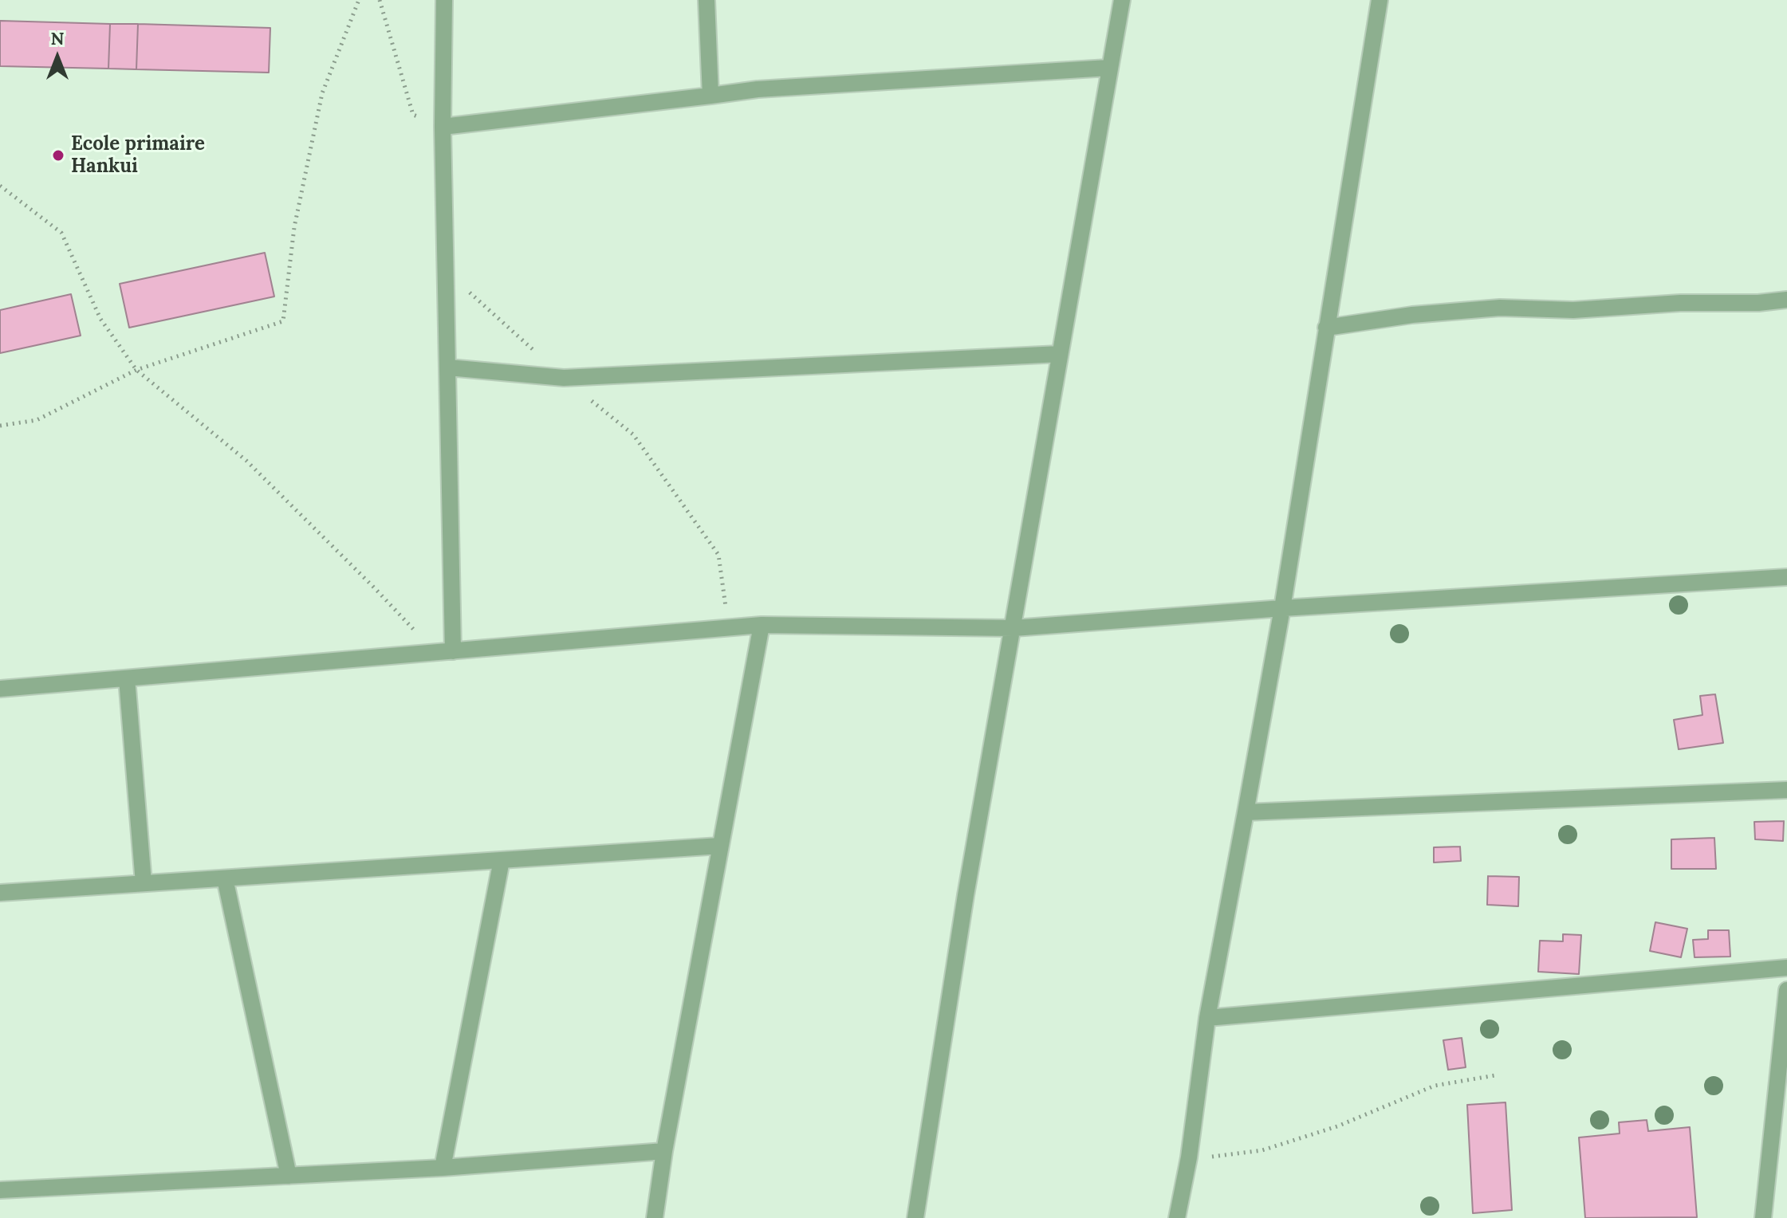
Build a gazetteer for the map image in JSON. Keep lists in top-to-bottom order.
{
  "places": ["Ecole primaire Hankui"],
  "north": "top"
}
